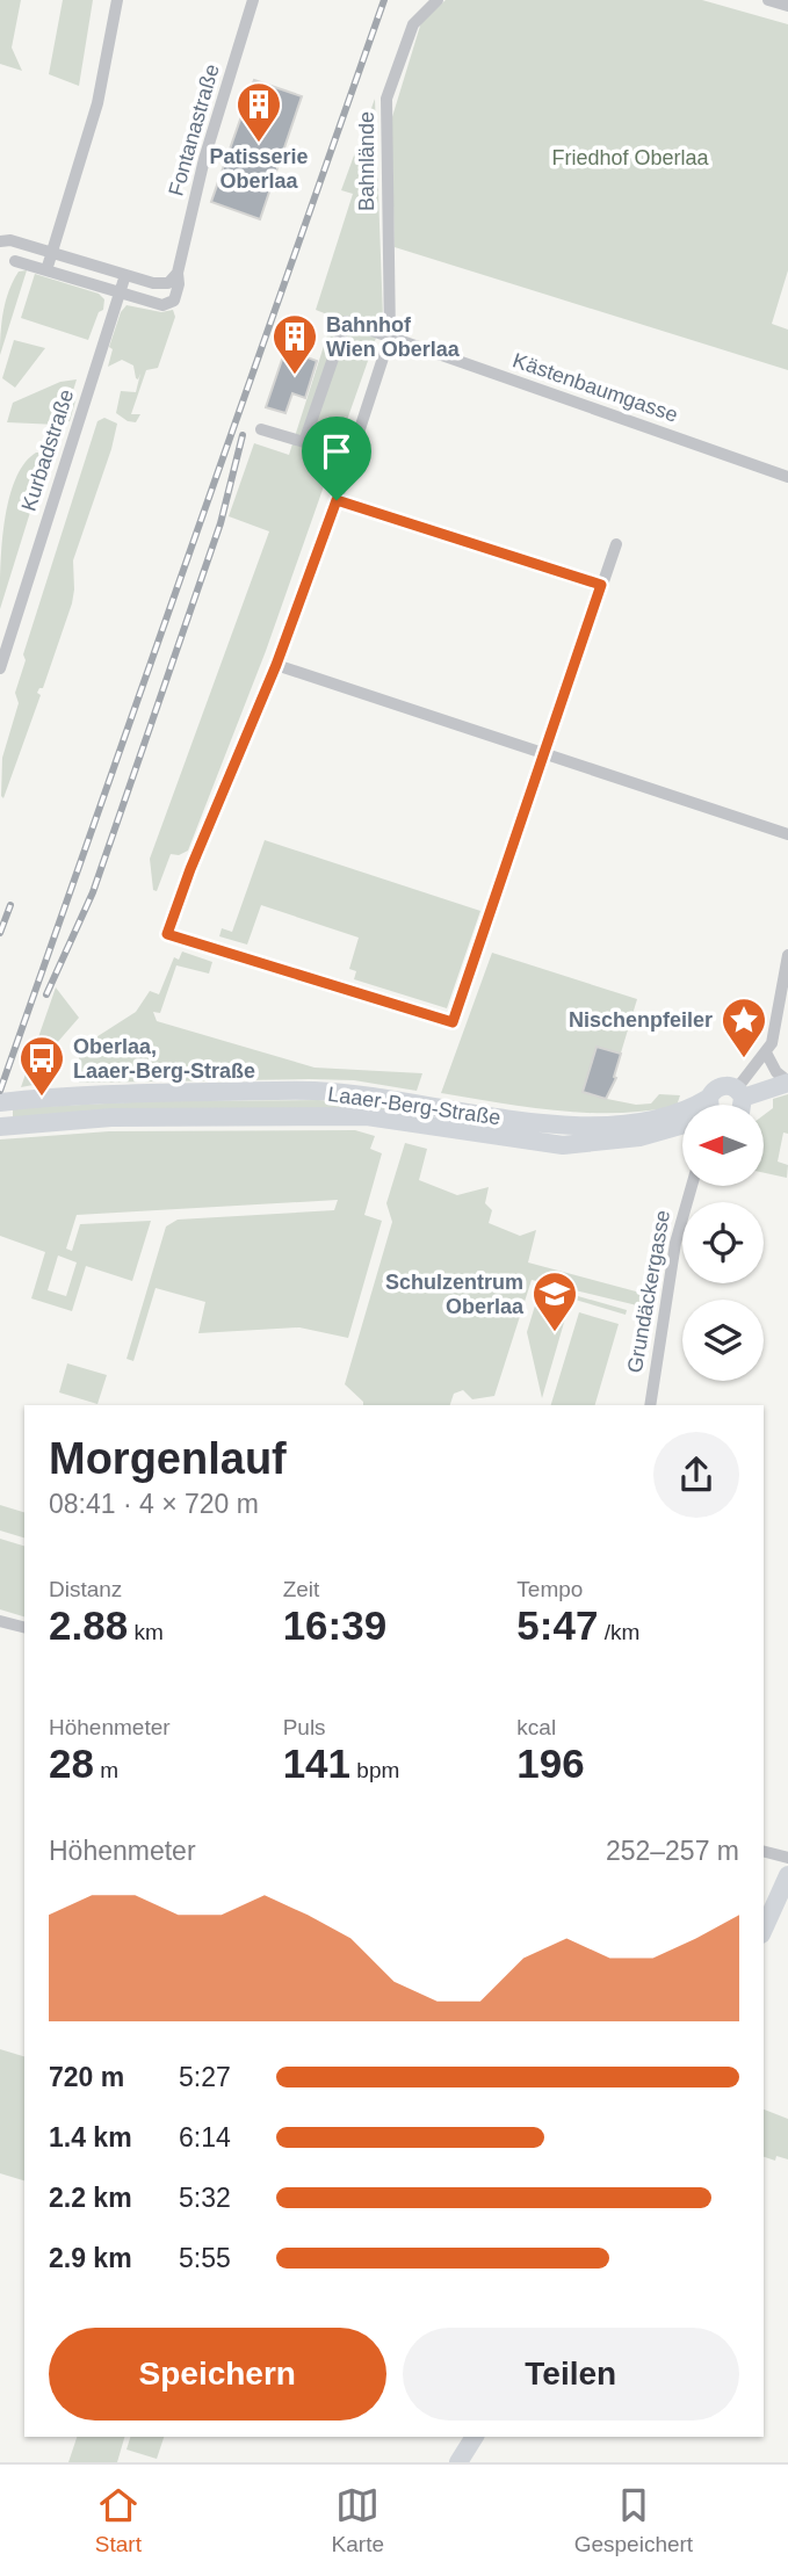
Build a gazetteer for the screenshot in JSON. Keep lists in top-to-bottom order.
{
  "streets": {
    "main road": ["Laaer-Berg-Straße"],
    "street": [
      "Fontanastraße",
      "Bahnlände",
      "Kästenbaumgasse",
      "Kurbadstraße",
      "Grundäckergasse"
    ]
  },
  "crossings": [
    ["Bahnlände", "Kästenbaumgasse"]
  ],
  "parks": ["Friedhof Oberlaa"],
  "places": {
    "building": ["Patisserie Oberlaa", "Bahnhof Wien Oberlaa"],
    "place": ["Nischenpfeiler"],
    "bus stop": ["Oberlaa, Laaer-Berg-Straße"],
    "school or university": ["Schulzentrum Oberlaa"]
  },
  "north": "left",
  "page": {
    "heading": ["Morgenlauf", "08:41 · 4 × 720 m"],
    "stats": [
      ["Distanz", "2.88 km"],
      ["Zeit", "16:39"],
      ["Tempo", "5:47 /km"],
      ["Höhenmeter", "28 m"],
      ["Puls", "141 bpm"],
      ["kcal", "196"]
    ],
    "chart": ["Höhenmeter", "252–257 m"],
    "list": [
      {
        "name": "720 m",
        "note": "5:27"
      },
      {
        "name": "1.4 km",
        "note": "6:14"
      },
      {
        "name": "2.2 km",
        "note": "5:32"
      },
      {
        "name": "2.9 km",
        "note": "5:55"
      }
    ],
    "buttons": ["Speichern", "Teilen"],
    "tabs": ["Start", "Karte", "Gespeichert"]
  }
}
